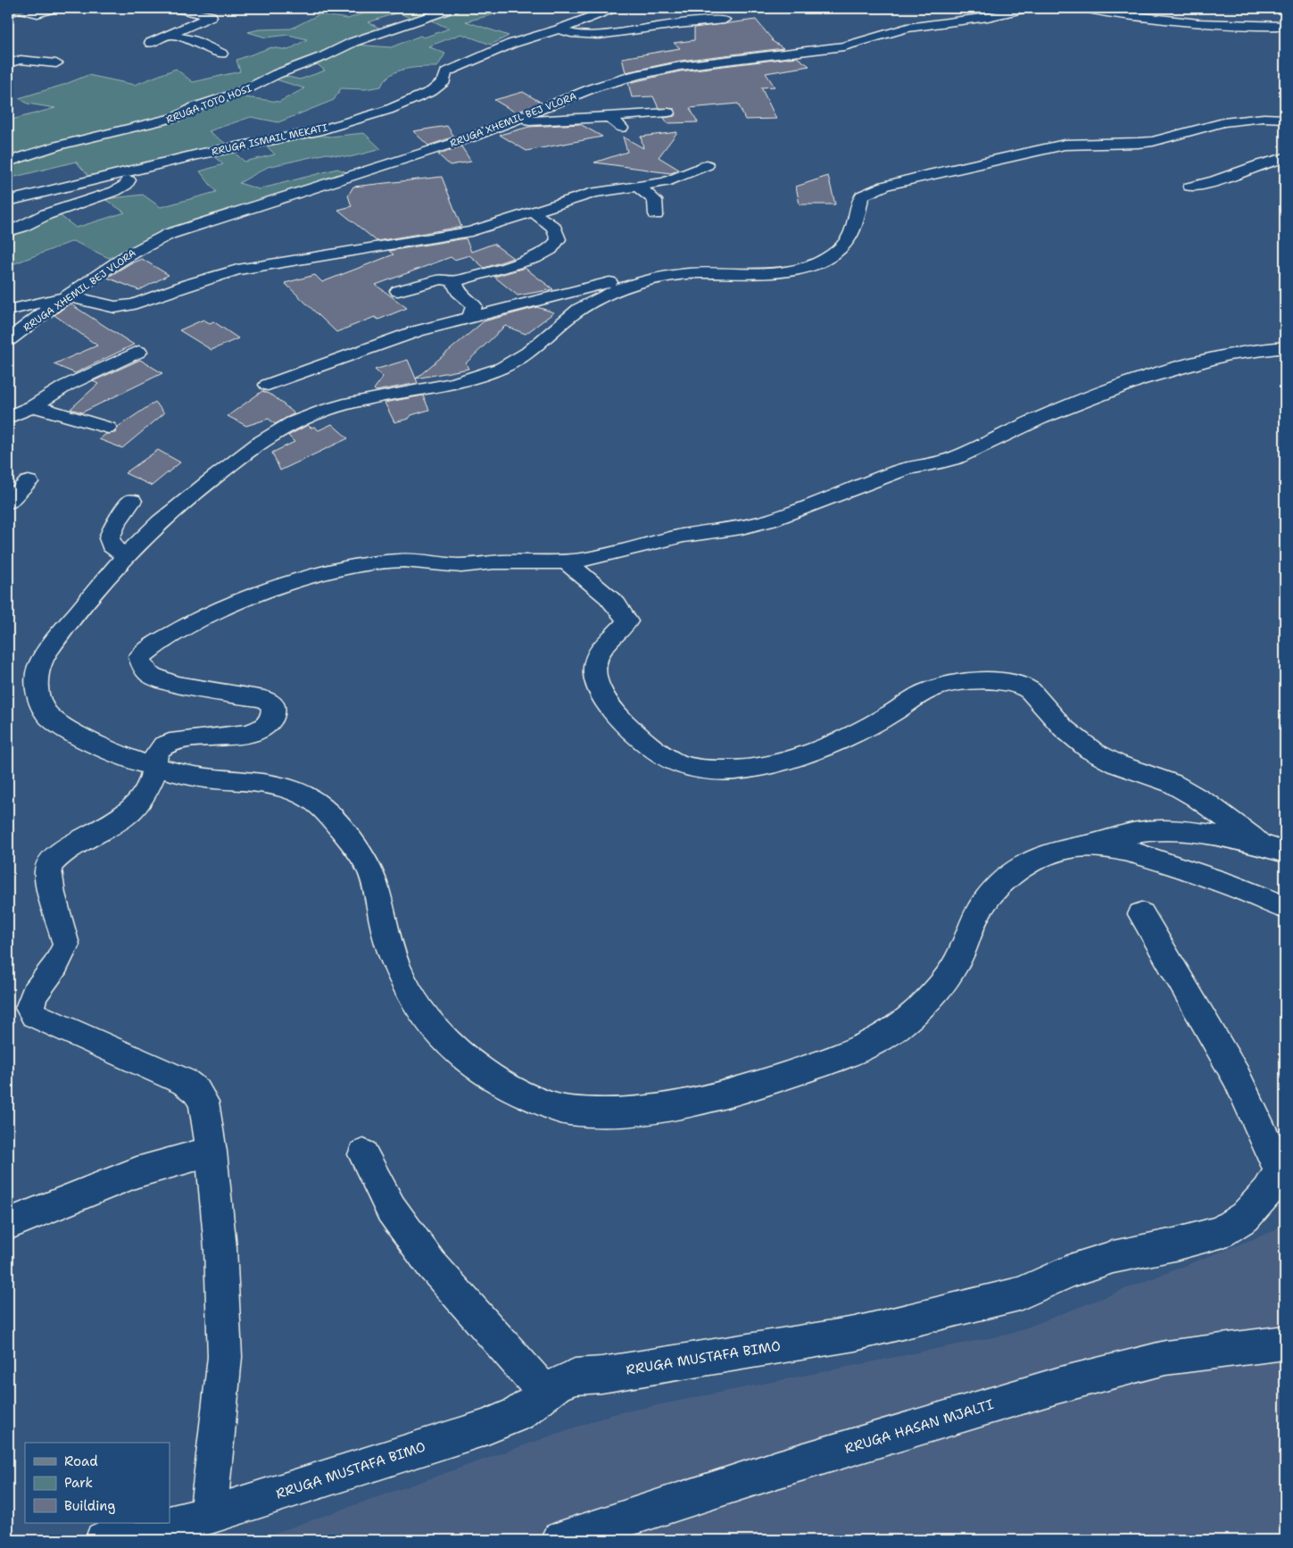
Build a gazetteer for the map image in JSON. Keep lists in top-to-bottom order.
{
  "streets": {
    "street": [
      "RRUGA TOTO HOSI",
      "RRUGA XHEMIL BEJ VLORA",
      "RRUGA ISMAIL MEKATI",
      "RRUGA MUSTAFA BIMO",
      "RRUGA HASAN MJALTI"
    ]
  },
  "legend": ["Road", "Park", "Building"]
}
